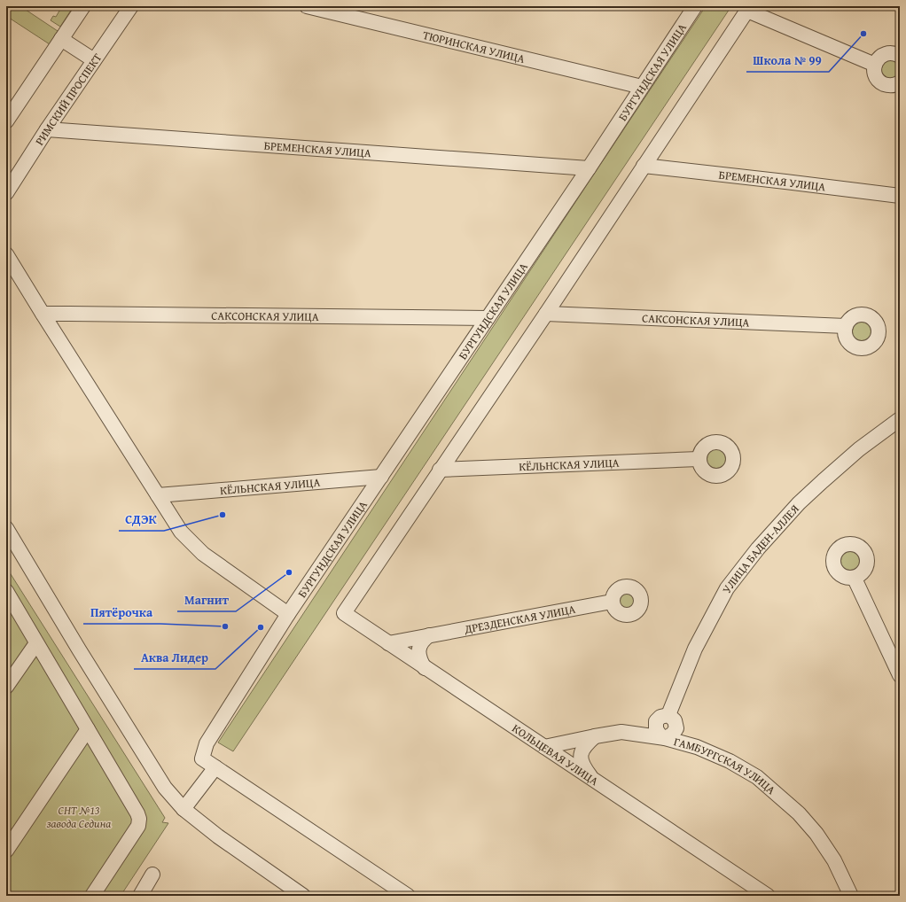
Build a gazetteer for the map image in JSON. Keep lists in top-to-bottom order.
{
  "streets": {
    "street": [
      "ТЮРИНСКАЯ УЛИЦА",
      "БУРГУНДСКАЯ УЛИЦА",
      "РИМСКИЙ ПРОСПЕКТ",
      "БРЕМЕНСКАЯ УЛИЦА",
      "САКСОНСКАЯ УЛИЦА",
      "КЁЛЬНСКАЯ УЛИЦА",
      "УЛИЦА БАДЕН-АЛЛЕЯ",
      "ДРЕЗДЕНСКАЯ УЛИЦА",
      "КОЛЬЦЕВАЯ УЛИЦА",
      "ГАМБУРГСКАЯ УЛИЦА"
    ]
  },
  "crossings": [
    ["ТЮРИНСКАЯ УЛИЦА", "БУРГУНДСКАЯ УЛИЦА"],
    ["БУРГУНДСКАЯ УЛИЦА", "БРЕМЕНСКАЯ УЛИЦА"],
    ["БУРГУНДСКАЯ УЛИЦА", "САКСОНСКАЯ УЛИЦА"],
    ["БУРГУНДСКАЯ УЛИЦА", "КЁЛЬНСКАЯ УЛИЦА"],
    ["РИМСКИЙ ПРОСПЕКТ", "БРЕМЕНСКАЯ УЛИЦА"],
    ["КЁЛЬНСКАЯ УЛИЦА", "КОЛЬЦЕВАЯ УЛИЦА"],
    ["УЛИЦА БАДЕН-АЛЛЕЯ", "ГАМБУРГСКАЯ УЛИЦА"],
    ["ДРЕЗДЕНСКАЯ УЛИЦА", "КОЛЬЦЕВАЯ УЛИЦА"],
    ["КОЛЬЦЕВАЯ УЛИЦА", "ГАМБУРГСКАЯ УЛИЦА"]
  ],
  "parks": ["СНТ №13 завода Седина"],
  "places": [
    "Школа № 99",
    "СДЭК",
    "Магнит",
    "Пятёрочка",
    "Аква Лидер"
  ]
}
